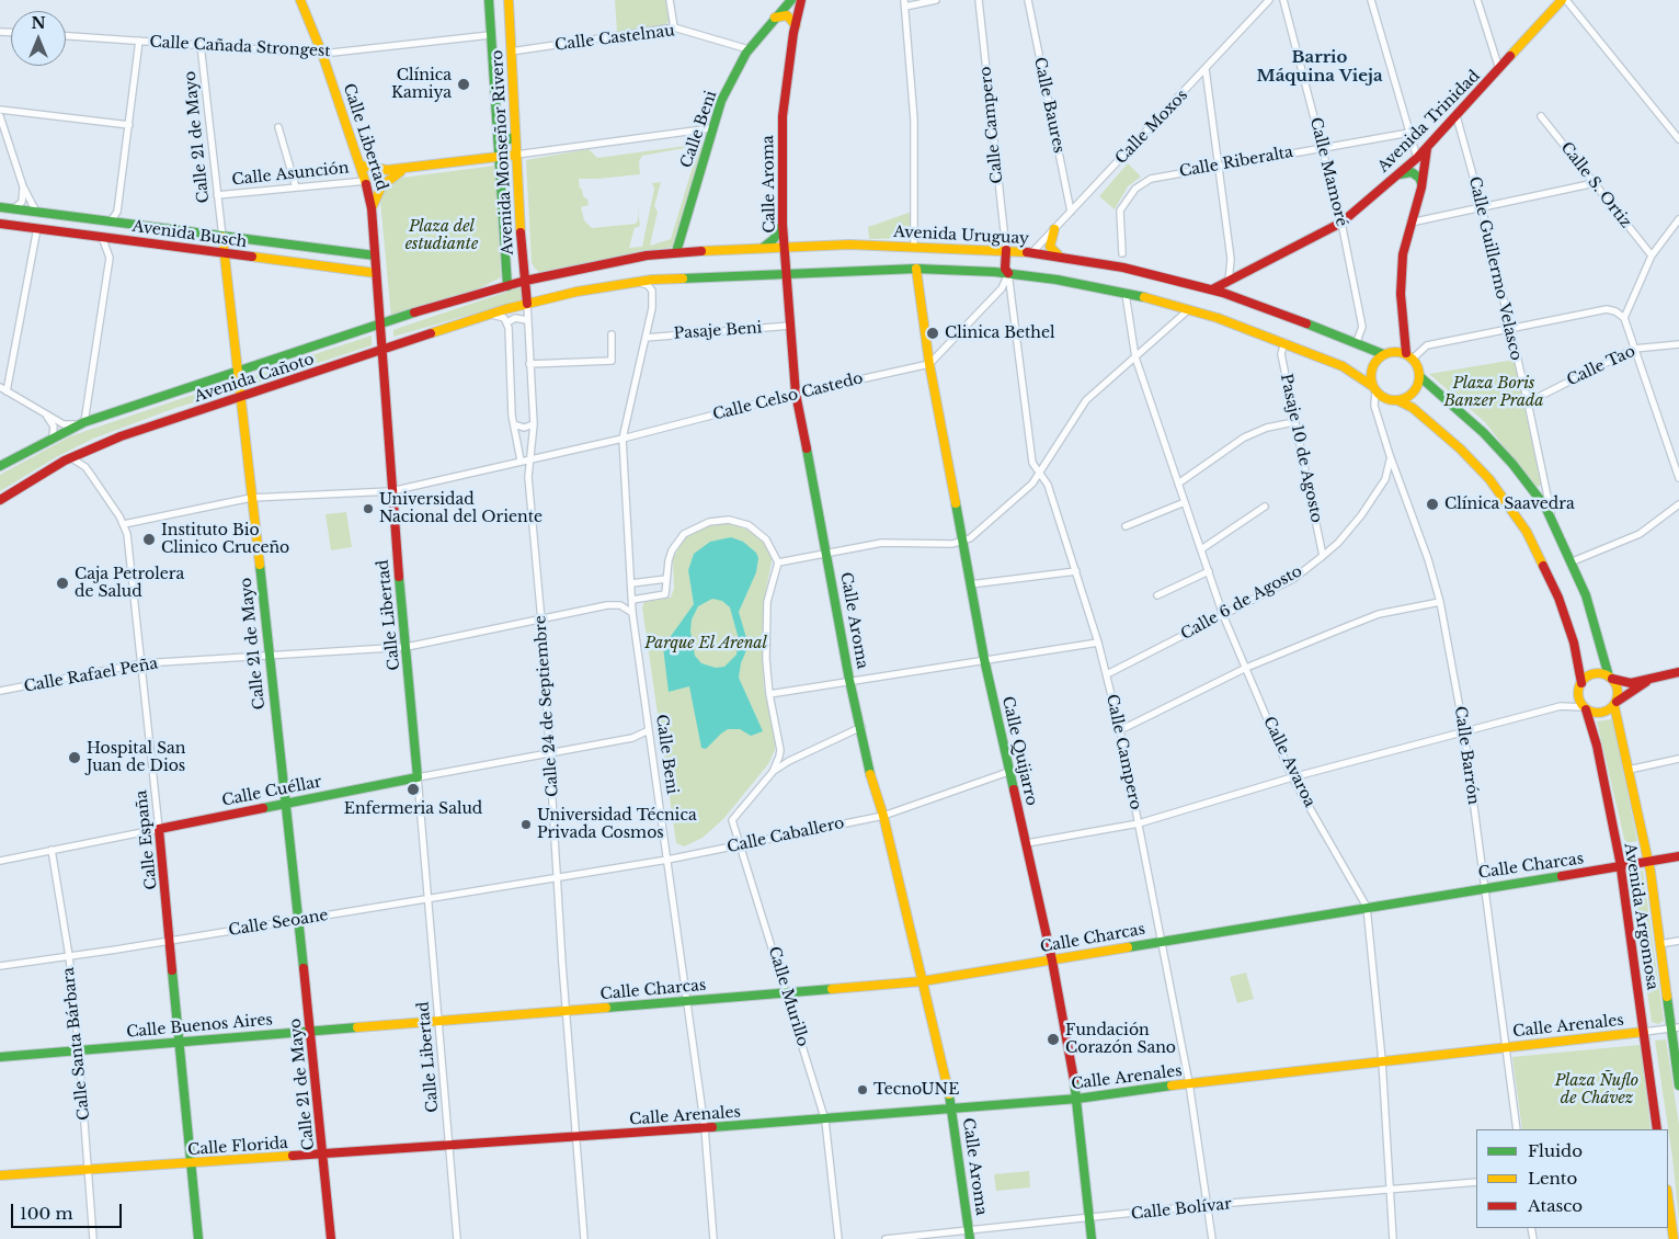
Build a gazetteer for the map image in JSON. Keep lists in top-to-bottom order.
{
  "streets": {
    "main road": [
      "Avenida Trinidad",
      "Calle Beni",
      "Calle 21 de Mayo",
      "Calle Libertad",
      "Avenida Monseñor Rivero",
      "Calle Asunción",
      "Calle Aroma",
      "Avenida Busch",
      "Avenida Uruguay",
      "Avenida Cañoto",
      "Calle Quijarro",
      "Calle Cuéllar",
      "Calle España",
      "Calle Charcas",
      "Avenida Argomosa",
      "Calle Buenos Aires",
      "Calle Arenales",
      "Calle Florida"
    ],
    "street": [
      "Calle Castelnau",
      "Calle Cañada Strongest",
      "Calle Baures",
      "Calle Campero",
      "Calle Moxos",
      "Calle Riberalta",
      "Calle Mamoré",
      "Calle S. Ortiz",
      "Calle Guillermo Velasco",
      "Pasaje Beni",
      "Calle Tao",
      "Calle Celso Castedo",
      "Pasaje 10 de Agosto",
      "Calle 6 de Agosto",
      "Calle Rafael Peña",
      "Calle 24 de Septiembre",
      "Calle Barrón",
      "Calle Avaroa",
      "Calle Caballero",
      "Calle Seoane",
      "Calle Murillo",
      "Calle Santa Bárbara",
      "Calle Bolívar"
    ]
  },
  "crossings": [
    ["Calle Castelnau", "Calle Beni"],
    ["Calle Castelnau", "Avenida Monseñor Rivero"],
    ["Calle Cañada Strongest", "Calle 21 de Mayo"],
    ["Calle Cañada Strongest", "Calle Libertad"],
    ["Calle Cañada Strongest", "Avenida Monseñor Rivero"],
    ["Calle Baures", "Calle Moxos"],
    ["Avenida Trinidad", "Calle Mamoré"],
    ["Avenida Trinidad", "Avenida Uruguay"],
    ["Avenida Trinidad", "Calle Guillermo Velasco"],
    ["Calle Campero", "Avenida Uruguay"],
    ["Calle Campero", "Calle 6 de Agosto"],
    ["Calle Campero", "Calle Charcas"],
    ["Calle Campero", "Calle Arenales"],
    ["Calle Campero", "Calle Bolívar"],
    ["Calle Moxos", "Avenida Uruguay"],
    ["Calle Beni", "Avenida Uruguay"],
    ["Calle Beni", "Pasaje Beni"],
    ["Calle Beni", "Calle Celso Castedo"],
    ["Calle Beni", "Calle Rafael Peña"],
    ["Calle Beni", "Calle Caballero"],
    ["Calle Beni", "Calle Charcas"],
    ["Calle Beni", "Calle Arenales"],
    ["Calle 21 de Mayo", "Calle Asunción"],
    ["Calle 21 de Mayo", "Avenida Busch"],
    ["Calle 21 de Mayo", "Avenida Cañoto"],
    ["Calle 21 de Mayo", "Calle Celso Castedo"],
    ["Calle 21 de Mayo", "Calle Rafael Peña"],
    ["Calle 21 de Mayo", "Calle Cuéllar"],
    ["Calle 21 de Mayo", "Calle Seoane"],
    ["Calle 21 de Mayo", "Calle Buenos Aires"],
    ["Calle 21 de Mayo", "Calle Florida"],
    ["Calle Libertad", "Calle Asunción"],
    ["Calle Libertad", "Avenida Busch"],
    ["Calle Libertad", "Avenida Cañoto"],
    ["Calle Libertad", "Calle Celso Castedo"],
    ["Calle Libertad", "Calle Rafael Peña"],
    ["Calle Libertad", "Calle Cuéllar"],
    ["Calle Libertad", "Calle Seoane"],
    ["Calle Libertad", "Calle Buenos Aires"],
    ["Calle Libertad", "Calle Florida"],
    ["Avenida Monseñor Rivero", "Calle Asunción"],
    ["Avenida Monseñor Rivero", "Avenida Uruguay"],
    ["Avenida Monseñor Rivero", "Avenida Cañoto"],
    ["Avenida Monseñor Rivero", "Calle 24 de Septiembre"],
    ["Calle Riberalta", "Calle Mamoré"],
    ["Calle Mamoré", "Avenida Uruguay"],
    ["Calle Aroma", "Avenida Uruguay"],
    ["Calle Aroma", "Pasaje Beni"],
    ["Calle Aroma", "Calle Celso Castedo"],
    ["Calle Aroma", "Calle Caballero"],
    ["Calle Aroma", "Calle Charcas"],
    ["Calle Aroma", "Calle Murillo"],
    ["Calle Aroma", "Calle Arenales"],
    ["Calle Aroma", "Calle Bolívar"],
    ["Avenida Uruguay", "Avenida Cañoto"],
    ["Avenida Uruguay", "Calle Barrón"],
    ["Calle Guillermo Velasco", "Calle Tao"],
    ["Avenida Cañoto", "Calle 24 de Septiembre"],
    ["Avenida Cañoto", "Calle España"],
    ["Calle Celso Castedo", "Calle 24 de Septiembre"],
    ["Calle Celso Castedo", "Calle Quijarro"],
    ["Calle Celso Castedo", "Calle España"],
    ["Pasaje 10 de Agosto", "Calle 6 de Agosto"],
    ["Calle 6 de Agosto", "Calle Barrón"],
    ["Calle 6 de Agosto", "Calle Avaroa"],
    ["Calle Rafael Peña", "Calle 24 de Septiembre"],
    ["Calle Rafael Peña", "Calle España"],
    ["Calle 24 de Septiembre", "Calle Cuéllar"],
    ["Calle 24 de Septiembre", "Calle Caballero"],
    ["Calle 24 de Septiembre", "Calle Charcas"],
    ["Calle 24 de Septiembre", "Calle Seoane"],
    ["Calle 24 de Septiembre", "Calle Buenos Aires"],
    ["Calle 24 de Septiembre", "Calle Arenales"],
    ["Calle 24 de Septiembre", "Calle Florida"],
    ["Calle Quijarro", "Calle Caballero"],
    ["Calle Quijarro", "Calle Charcas"],
    ["Calle Quijarro", "Calle Arenales"],
    ["Calle Quijarro", "Calle Bolívar"],
    ["Calle Barrón", "Calle Charcas"],
    ["Calle Barrón", "Calle Arenales"],
    ["Calle Avaroa", "Calle Charcas"],
    ["Calle Avaroa", "Calle Arenales"],
    ["Calle Avaroa", "Calle Bolívar"],
    ["Calle Cuéllar", "Calle España"],
    ["Calle Cuéllar", "Calle Santa Bárbara"],
    ["Calle Caballero", "Calle Seoane"],
    ["Calle Caballero", "Calle Murillo"],
    ["Calle España", "Calle Seoane"],
    ["Calle España", "Calle Buenos Aires"],
    ["Calle España", "Calle Florida"],
    ["Calle Charcas", "Avenida Argomosa"],
    ["Calle Charcas", "Calle Murillo"],
    ["Calle Charcas", "Calle Buenos Aires"],
    ["Avenida Argomosa", "Calle Arenales"],
    ["Calle Seoane", "Calle Santa Bárbara"],
    ["Calle Murillo", "Calle Arenales"],
    ["Calle Buenos Aires", "Calle Santa Bárbara"],
    ["Calle Arenales", "Calle Florida"],
    ["Calle Santa Bárbara", "Calle Florida"]
  ],
  "districts": ["Barrio Máquina Vieja"],
  "parks": [
    "Plaza del estudiante",
    "Plaza Boris Banzer Prada",
    "Parque El Arenal",
    "Plaza Ñuflo de Chávez"
  ],
  "places": [
    "Clínica Kamiya",
    "Clinica Bethel",
    "Clínica Saavedra",
    "Universidad Nacional del Oriente",
    "Instituto Bio Clinico Cruceño",
    "Caja Petrolera de Salud",
    "Hospital San Juan de Dios",
    "Enfermeria Salud",
    "Universidad Técnica Privada Cosmos",
    "Fundación Corazón Sano",
    "TecnoUNE"
  ],
  "legend": ["Fluido", "Lento", "Atasco"],
  "scale_bar": "100 m",
  "north": "top"
}
